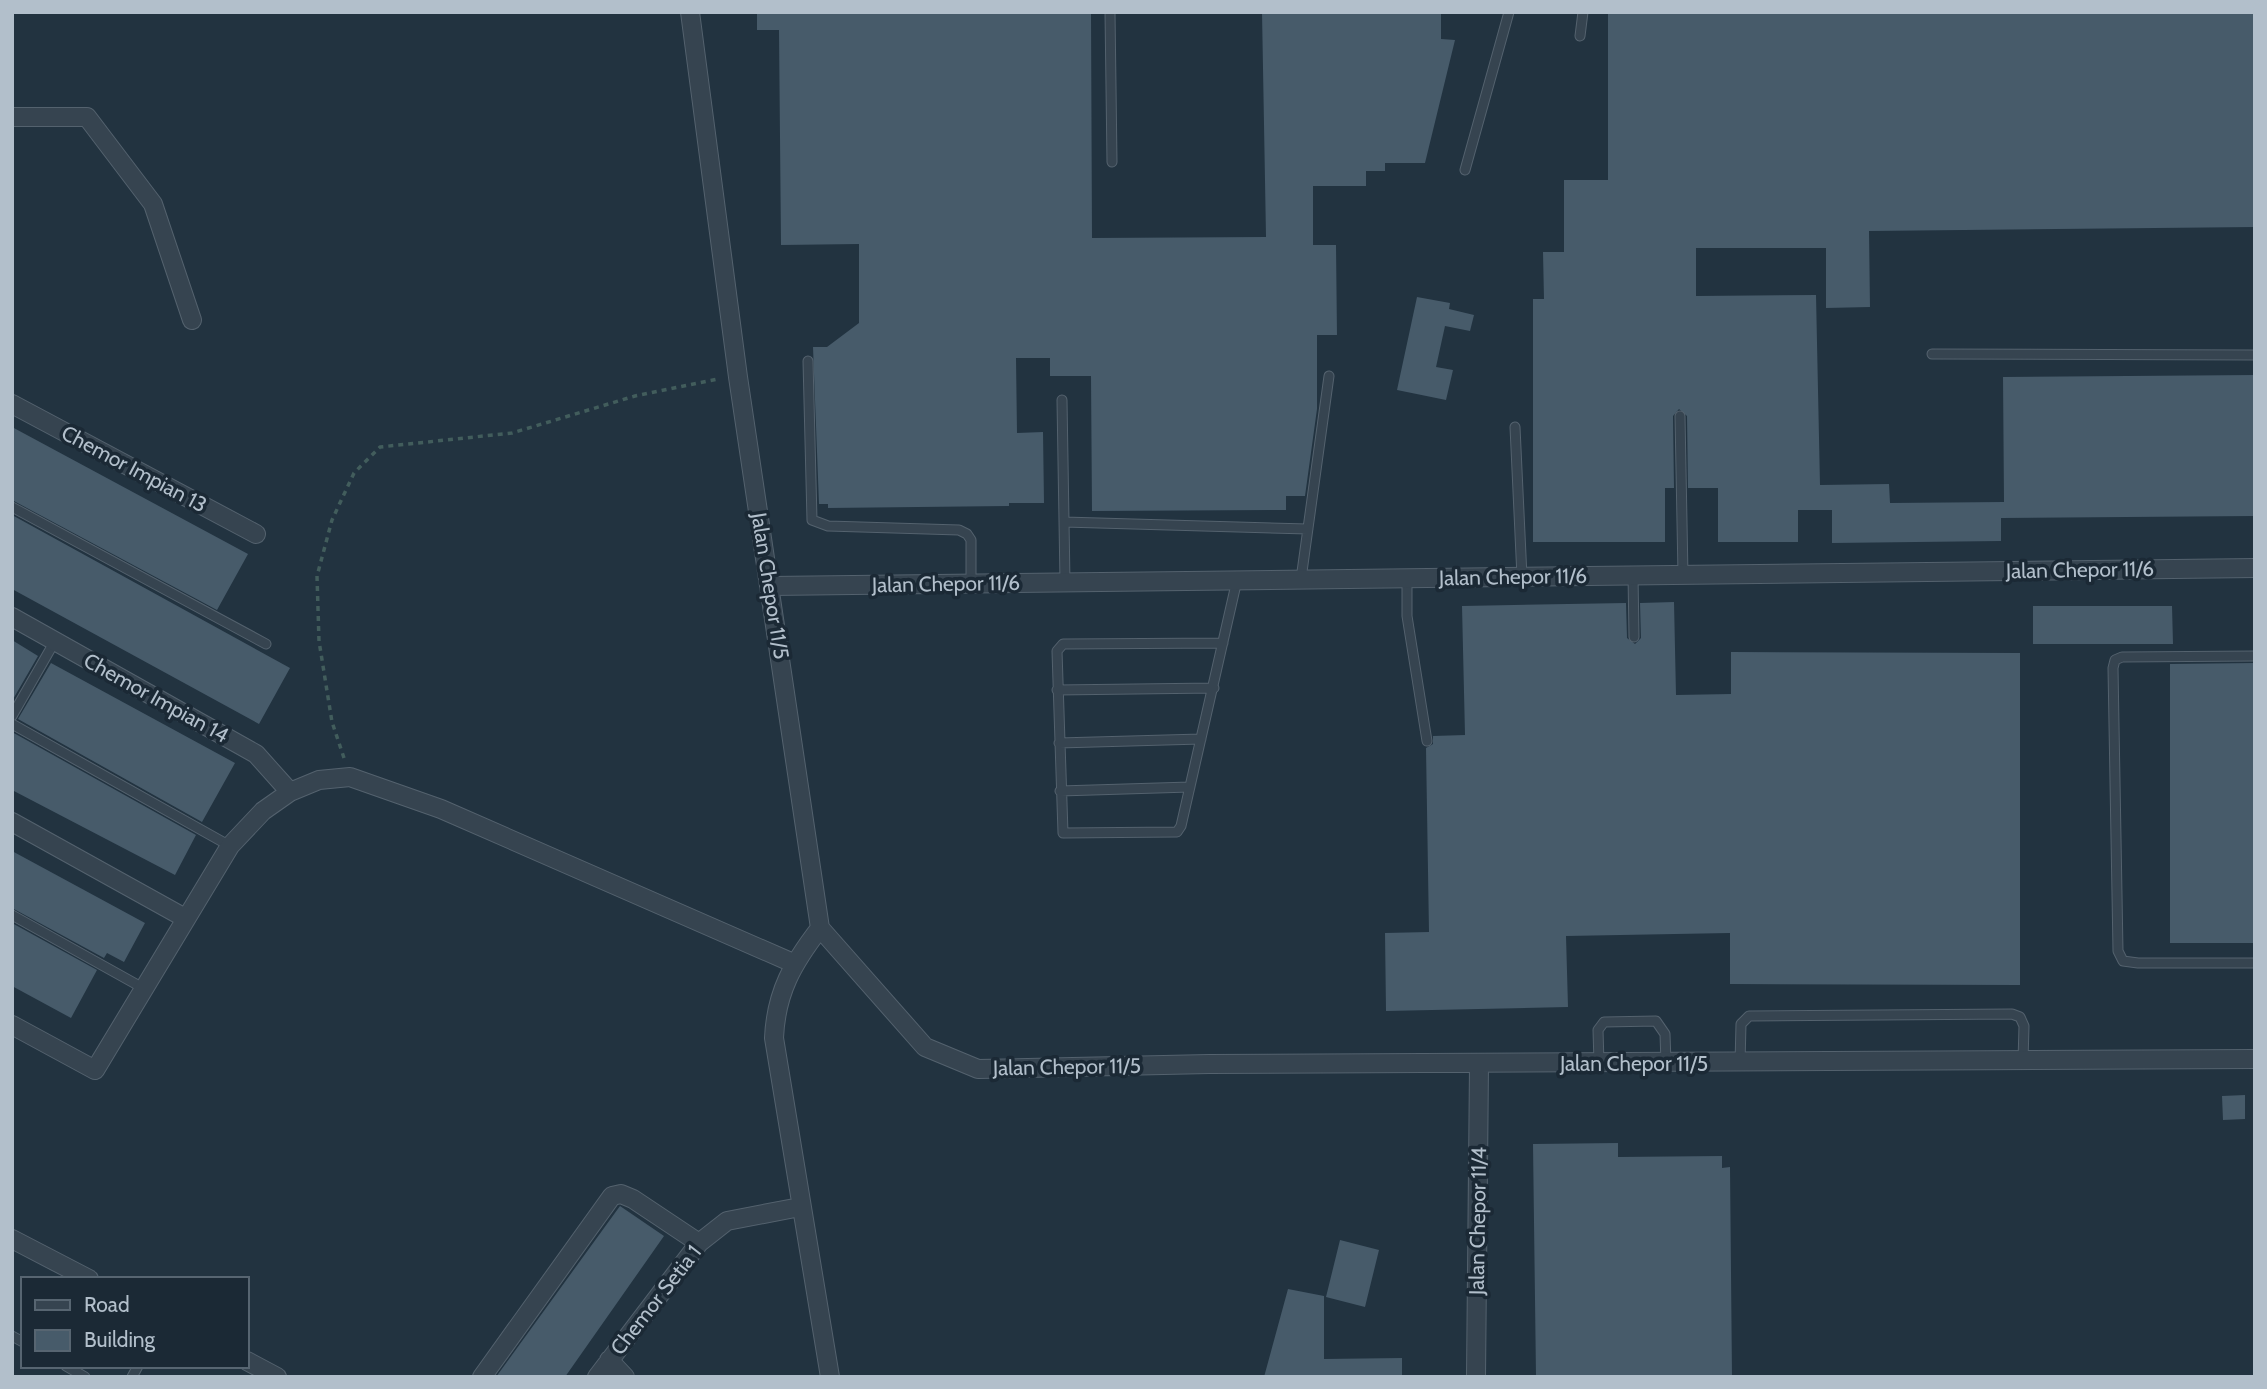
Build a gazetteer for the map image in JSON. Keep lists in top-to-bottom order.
{
  "streets": {
    "street": [
      "Chemor Impian 13",
      "Jalan Chepor 11/6",
      "Jalan Chepor 11/5",
      "Chemor Impian 14",
      "Jalan Chepor 11/4",
      "Chemor Setia 1"
    ]
  },
  "crossings": [
    ["Jalan Chepor 11/6", "Jalan Chepor 11/5"],
    ["Jalan Chepor 11/5", "Jalan Chepor 11/4"]
  ],
  "legend": ["Road", "Building"]
}
